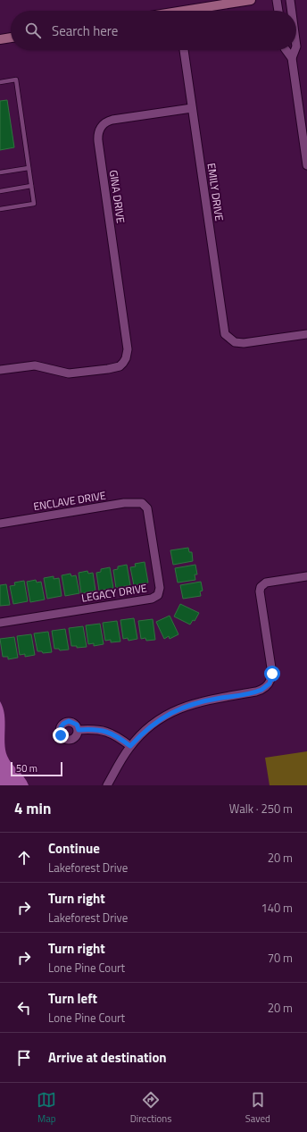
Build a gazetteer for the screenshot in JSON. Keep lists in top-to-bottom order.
{
  "streets": {
    "street": [
      "EMILY DRIVE",
      "GINA DRIVE",
      "ENCLAVE DRIVE",
      "LEGACY DRIVE"
    ]
  },
  "crossings": [
    ["EMILY DRIVE", "GINA DRIVE"],
    ["ENCLAVE DRIVE", "LEGACY DRIVE"]
  ],
  "scale_bar": "50 m",
  "page": {
    "search": "Search here",
    "scale": "50 m",
    "heading": ["4 min", "Walk · 250 m"],
    "list": [
      ["Continue", "Lakeforest Drive", "20 m"],
      ["Turn right", "Lakeforest Drive", "140 m"],
      ["Turn right", "Lone Pine Court", "70 m"],
      ["Turn left", "Lone Pine Court", "20 m"],
      "Arrive at destination"
    ],
    "nav": ["Map", "Directions", "Saved"]
  }
}
